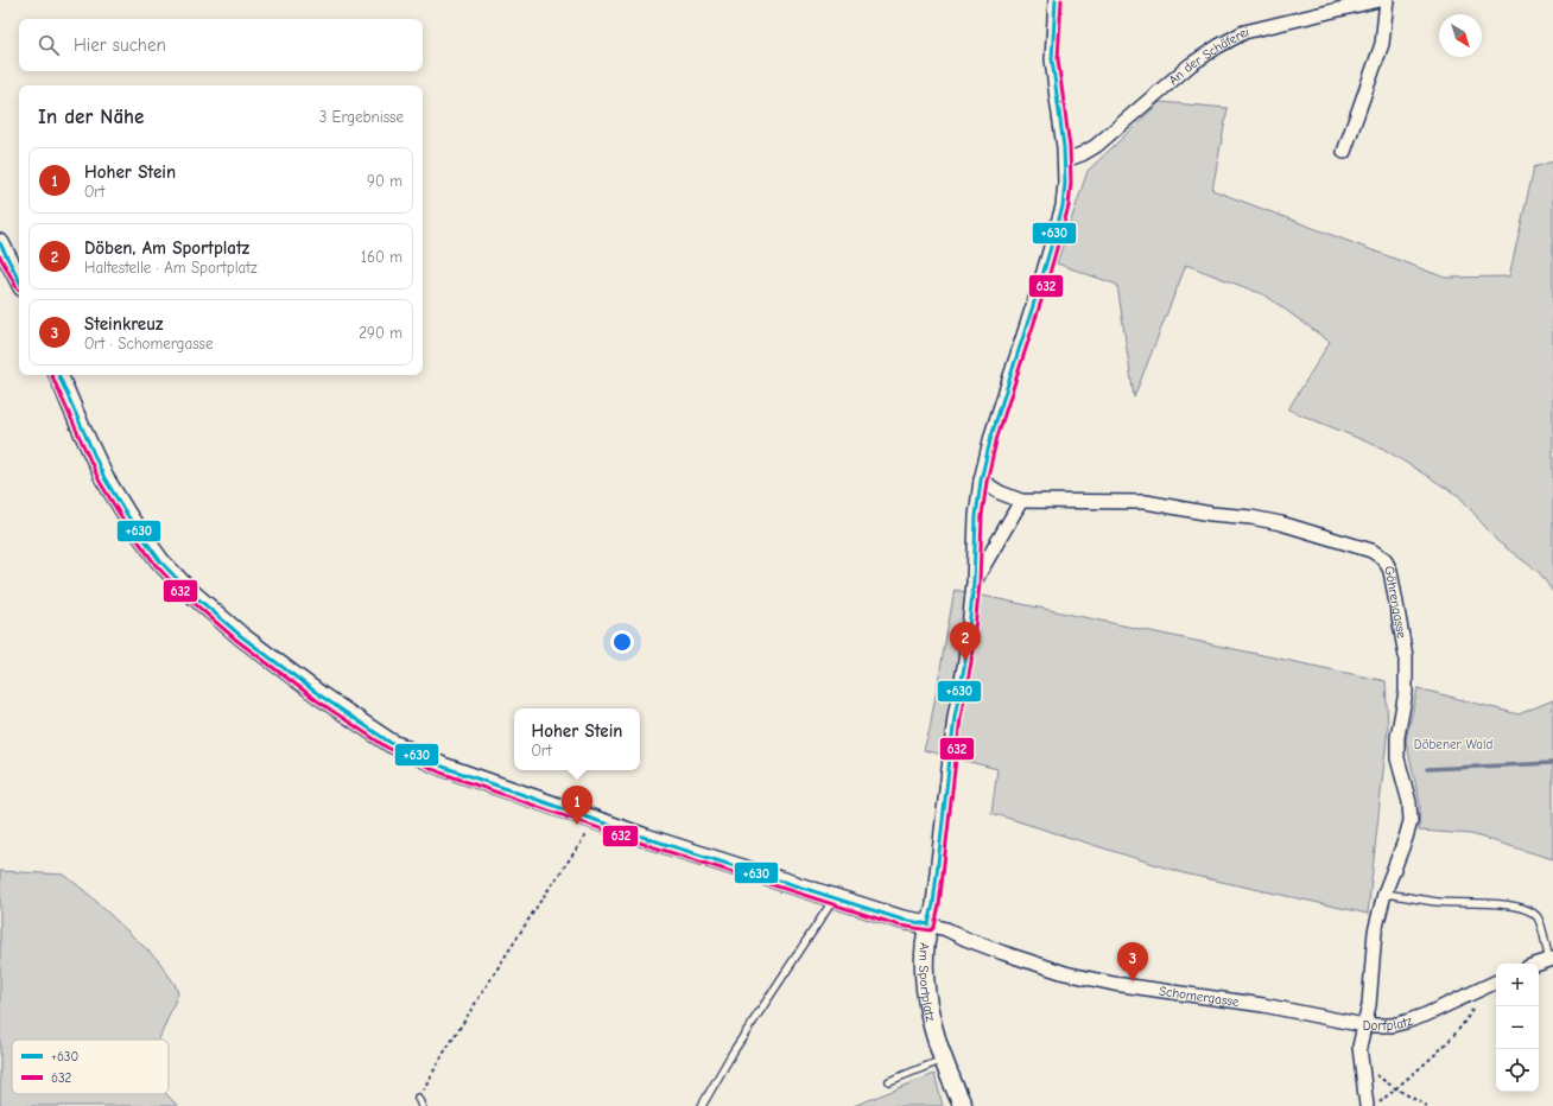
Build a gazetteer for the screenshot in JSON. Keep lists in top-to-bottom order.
{
  "streets": {
    "street": [
      "An der Schäferei",
      "Göhrengasse",
      "Am Sportplatz",
      "Schomergasse",
      "Dorfplatz"
    ]
  },
  "crossings": [
    ["An der Schäferei", "Am Sportplatz"],
    ["Göhrengasse", "Am Sportplatz"],
    ["Göhrengasse", "Schomergasse"],
    ["Göhrengasse", "Dorfplatz"],
    ["Am Sportplatz", "Schomergasse"],
    ["Schomergasse", "Dorfplatz"]
  ],
  "parks": ["Döbener Wald"],
  "lines": ["transit line +630", "transit line 632"],
  "legend": ["+630", "632"],
  "north": "bottom right",
  "page": {
    "search": "Hier suchen",
    "heading": ["In der Nähe", "3 Ergebnisse"],
    "list": [
      {
        "mark": "1",
        "name": "Hoher Stein",
        "note": "Ort",
        "value": "90 m"
      },
      {
        "mark": "2",
        "name": "Döben, Am Sportplatz",
        "note": "Haltestelle · Am Sportplatz",
        "value": "160 m"
      },
      {
        "mark": "3",
        "name": "Steinkreuz",
        "note": "Ort · Schomergasse",
        "value": "290 m"
      }
    ],
    "pins": ["2", "1", "3"],
    "popup": ["Hoher Stein", "Ort"],
    "map_buttons": ["+", "−"]
  }
}
